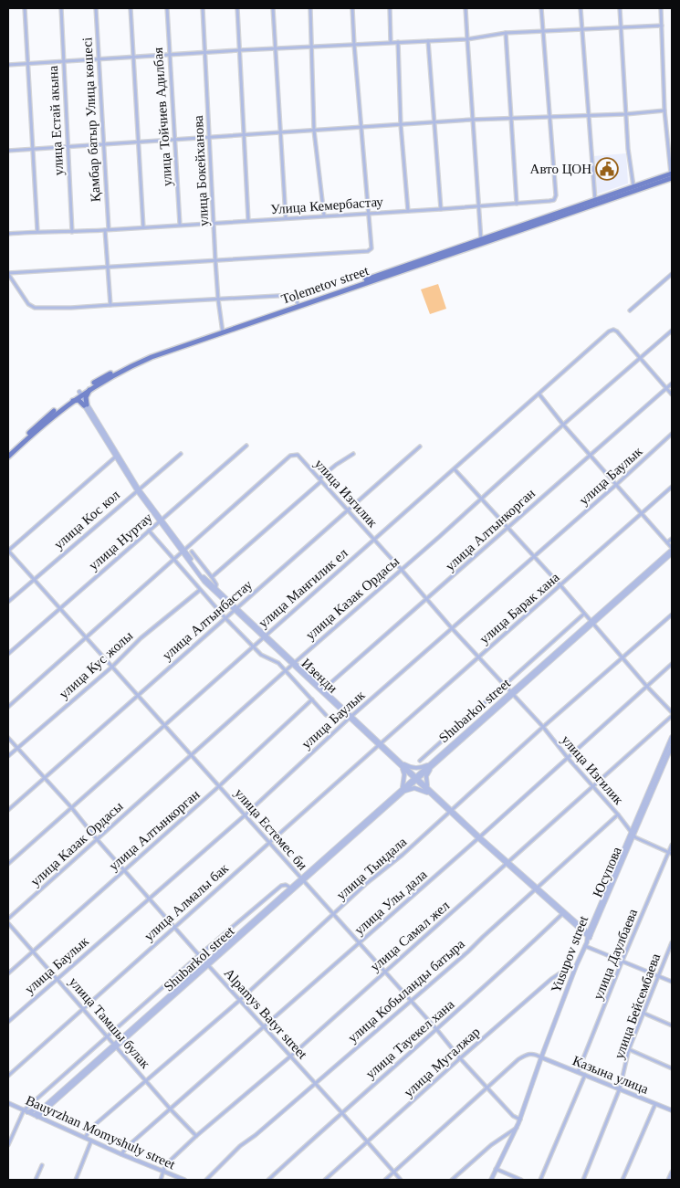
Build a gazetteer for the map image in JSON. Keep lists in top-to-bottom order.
{
  "streets": {
    "main road": ["Tolemetov street"],
    "street": [
      "улица Тойчиев Адилбая",
      "Қамбар батыр Улица көшесі",
      "улица Естай акына",
      "улица Бокейханова",
      "Улица Кемербастау",
      "улица Баулык",
      "улица Изгилик",
      "улица Кос кол",
      "улица Алтынкорган",
      "улица Нуртау",
      "улица Мангилик ел",
      "улица Казак Ордасы",
      "улица Барак хана",
      "улица Алтынбастау",
      "улица Кус жолы",
      "Изенди",
      "Shubarkol street",
      "улица Естемес би",
      "улица Тындала",
      "Юсупова",
      "улица Алмалы бак",
      "улица Улы дала",
      "улица Самал жел",
      "Yusupov street",
      "улица Даулбаева",
      "улица Кобыланды батыра",
      "улица Бейсембаева",
      "Alpamys Batyr street",
      "улица Тамшы булак",
      "улица Тауекел хана",
      "улица Мугалжар",
      "Казына улица",
      "Bauyrzhan Momyshuly street"
    ]
  },
  "crossings": [
    ["улица Тойчиев Адилбая", "Улица Кемербастау"],
    ["Қамбар батыр Улица көшесі", "Улица Кемербастау"],
    ["улица Естай акына", "Улица Кемербастау"],
    ["улица Бокейханова", "Улица Кемербастау"],
    ["улица Бокейханова", "Tolemetov street"],
    ["Tolemetov street", "Изенди"],
    ["улица Баулык", "улица Изгилик"],
    ["улица Баулык", "Изенди"],
    ["улица Баулык", "улица Естемес би"],
    ["улица Баулык", "Alpamys Batyr street"],
    ["улица Баулык", "улица Тамшы булак"],
    ["улица Изгилик", "улица Алтынкорган"],
    ["улица Изгилик", "улица Мангилик ел"],
    ["улица Изгилик", "улица Казак Ордасы"],
    ["улица Изгилик", "улица Барак хана"],
    ["улица Изгилик", "улица Алтынбастау"],
    ["улица Изгилик", "Изенди"],
    ["улица Изгилик", "Shubarkol street"],
    ["улица Изгилик", "улица Естемес би"],
    ["улица Изгилик", "улица Тындала"],
    ["улица Изгилик", "Юсупова"],
    ["улица Изгилик", "улица Улы дала"],
    ["улица Изгилик", "улица Самал жел"],
    ["улица Изгилик", "Yusupov street"],
    ["улица Изгилик", "улица Кобыланды батыра"],
    ["улица Кос кол", "Изенди"],
    ["улица Кос кол", "улица Естемес би"],
    ["улица Алтынкорган", "Изенди"],
    ["улица Алтынкорган", "улица Естемес би"],
    ["улица Алтынкорган", "Alpamys Batyr street"],
    ["улица Алтынкорган", "улица Тамшы булак"],
    ["улица Нуртау", "Изенди"],
    ["улица Нуртау", "улица Естемес би"],
    ["улица Мангилик ел", "улица Казак Ордасы"],
    ["улица Мангилик ел", "Изенди"],
    ["улица Мангилик ел", "улица Естемес би"],
    ["улица Мангилик ел", "Alpamys Batyr street"],
    ["улица Казак Ордасы", "Изенди"],
    ["улица Казак Ордасы", "улица Естемес би"],
    ["улица Казак Ордасы", "Alpamys Batyr street"],
    ["улица Барак хана", "Изенди"],
    ["улица Барак хана", "улица Алмалы бак"],
    ["улица Алтынбастау", "Изенди"],
    ["улица Алтынбастау", "улица Естемес би"],
    ["улица Алтынбастау", "Alpamys Batyr street"],
    ["улица Кус жолы", "улица Естемес би"],
    ["улица Кус жолы", "Alpamys Batyr street"],
    ["Изенди", "Shubarkol street"],
    ["Изенди", "улица Тындала"],
    ["Изенди", "Юсупова"],
    ["Изенди", "улица Алмалы бак"],
    ["Изенди", "улица Улы дала"],
    ["Изенди", "улица Самал жел"],
    ["Изенди", "Yusupov street"],
    ["Изенди", "улица Кобыланды батыра"],
    ["Изенди", "улица Тауекел хана"],
    ["Shubarkol street", "улица Естемес би"],
    ["Shubarkol street", "Alpamys Batyr street"],
    ["Shubarkol street", "улица Тамшы булак"],
    ["Shubarkol street", "Bauyrzhan Momyshuly street"],
    ["улица Естемес би", "улица Тындала"],
    ["улица Естемес би", "улица Алмалы бак"],
    ["улица Естемес би", "улица Улы дала"],
    ["улица Естемес би", "улица Самал жел"],
    ["улица Естемес би", "Yusupov street"],
    ["улица Естемес би", "улица Кобыланды батыра"],
    ["улица Естемес би", "улица Тауекел хана"],
    ["улица Естемес би", "улица Мугалжар"],
    ["улица Тындала", "Alpamys Batyr street"],
    ["улица Тындала", "улица Тамшы булак"],
    ["улица Тындала", "Bauyrzhan Momyshuly street"],
    ["Юсупова", "Yusupov street"],
    ["улица Алмалы бак", "Alpamys Batyr street"],
    ["улица Алмалы бак", "улица Тамшы булак"],
    ["улица Улы дала", "Alpamys Batyr street"],
    ["улица Улы дала", "улица Тамшы булак"],
    ["улица Улы дала", "Bauyrzhan Momyshuly street"],
    ["улица Самал жел", "Alpamys Batyr street"],
    ["улица Самал жел", "улица Тамшы булак"],
    ["улица Самал жел", "Bauyrzhan Momyshuly street"],
    ["Yusupov street", "улица Мугалжар"],
    ["Yusupov street", "Казына улица"],
    ["улица Даулбаева", "Казына улица"],
    ["улица Кобыланды батыра", "Alpamys Batyr street"],
    ["улица Бейсембаева", "Казына улица"],
    ["Alpamys Batyr street", "улица Тауекел хана"],
    ["Alpamys Batyr street", "улица Мугалжар"]
  ],
  "places": {
    "public building": ["Авто ЦОН"]
  }
}
